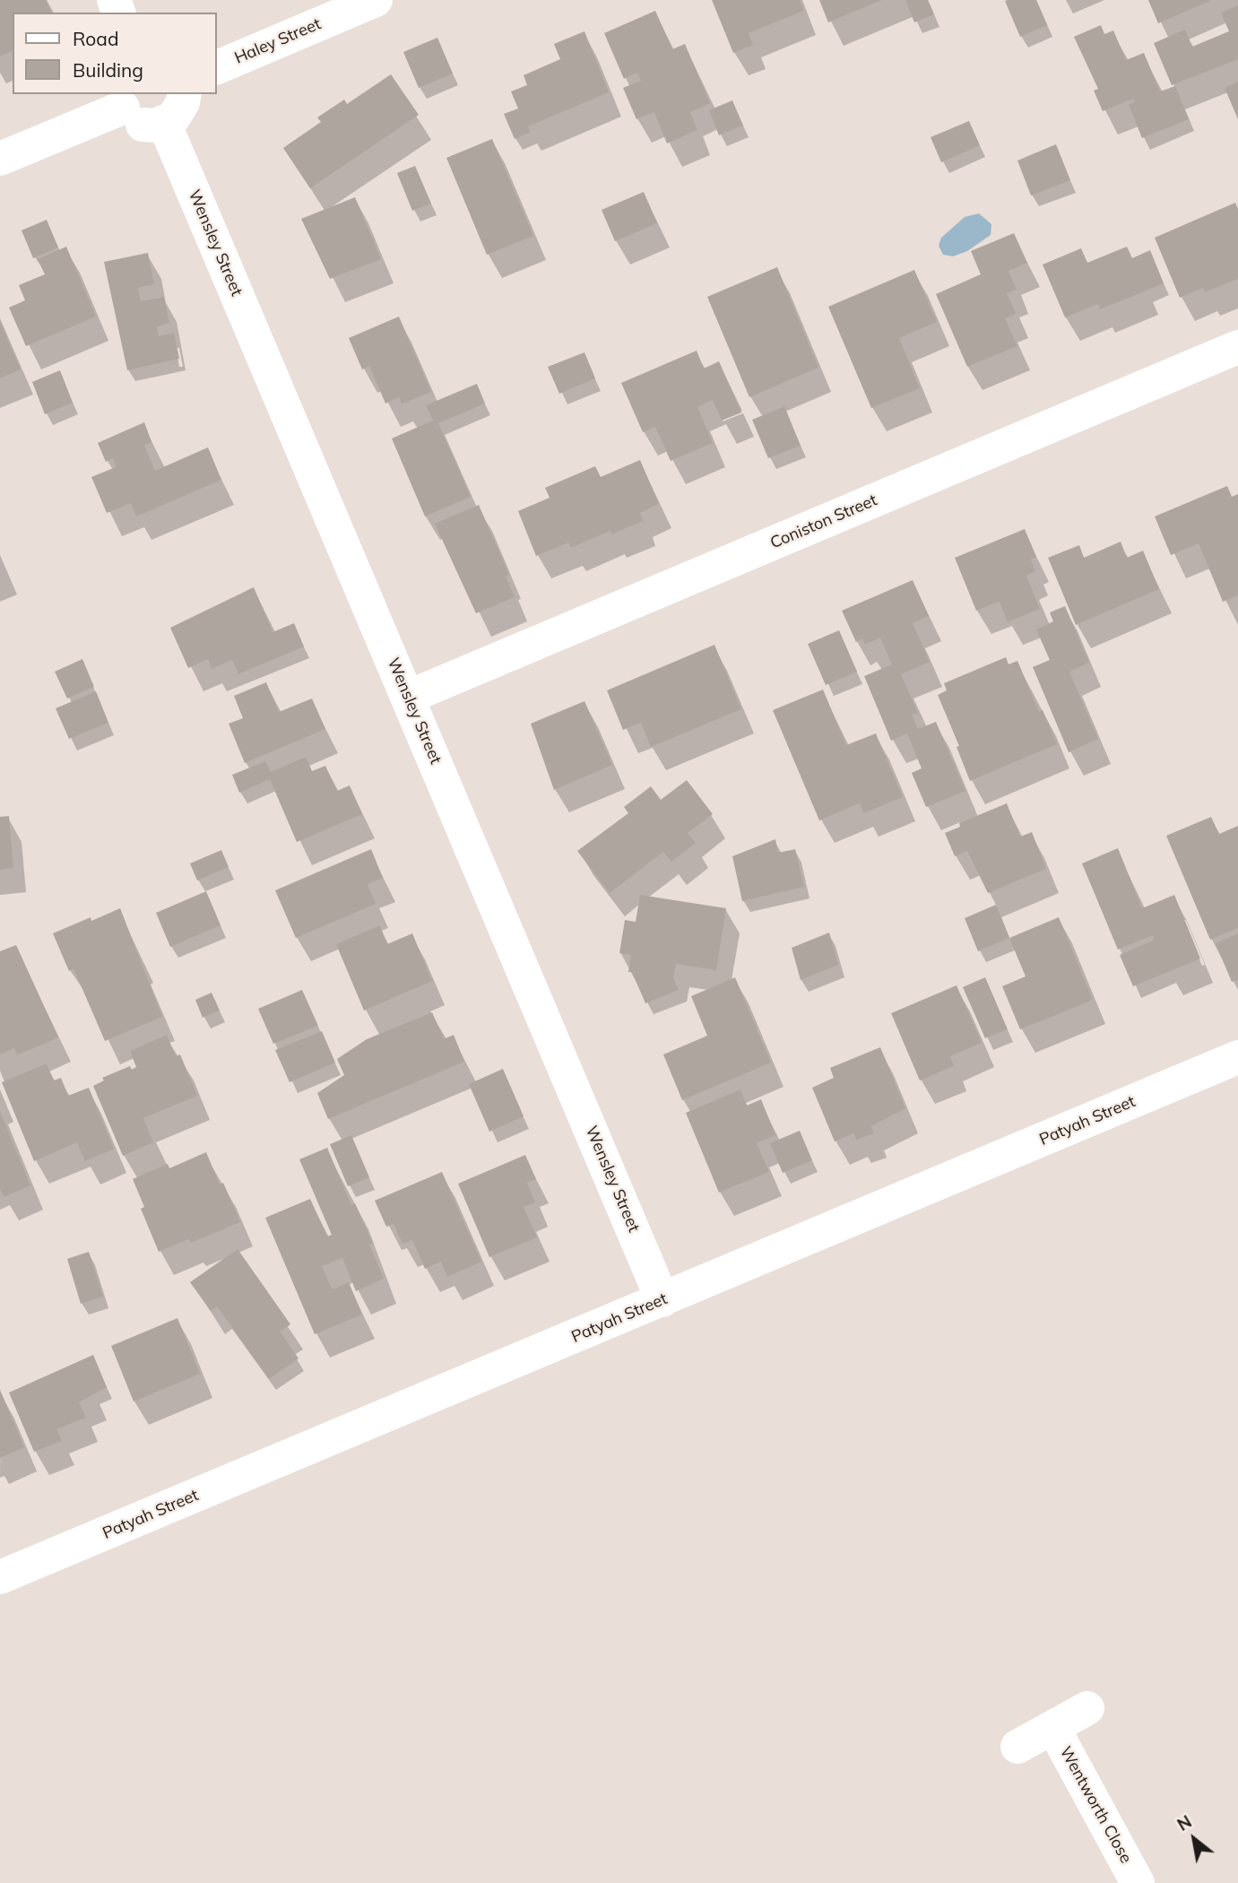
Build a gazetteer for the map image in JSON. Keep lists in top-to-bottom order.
{
  "streets": {
    "street": [
      "Haley Street",
      "Wensley Street",
      "Coniston Street",
      "Patyah Street",
      "Wentworth Close"
    ]
  },
  "crossings": [
    ["Wensley Street", "Coniston Street"],
    ["Wensley Street", "Patyah Street"]
  ],
  "legend": ["Road", "Building"],
  "north": "top left"
}
